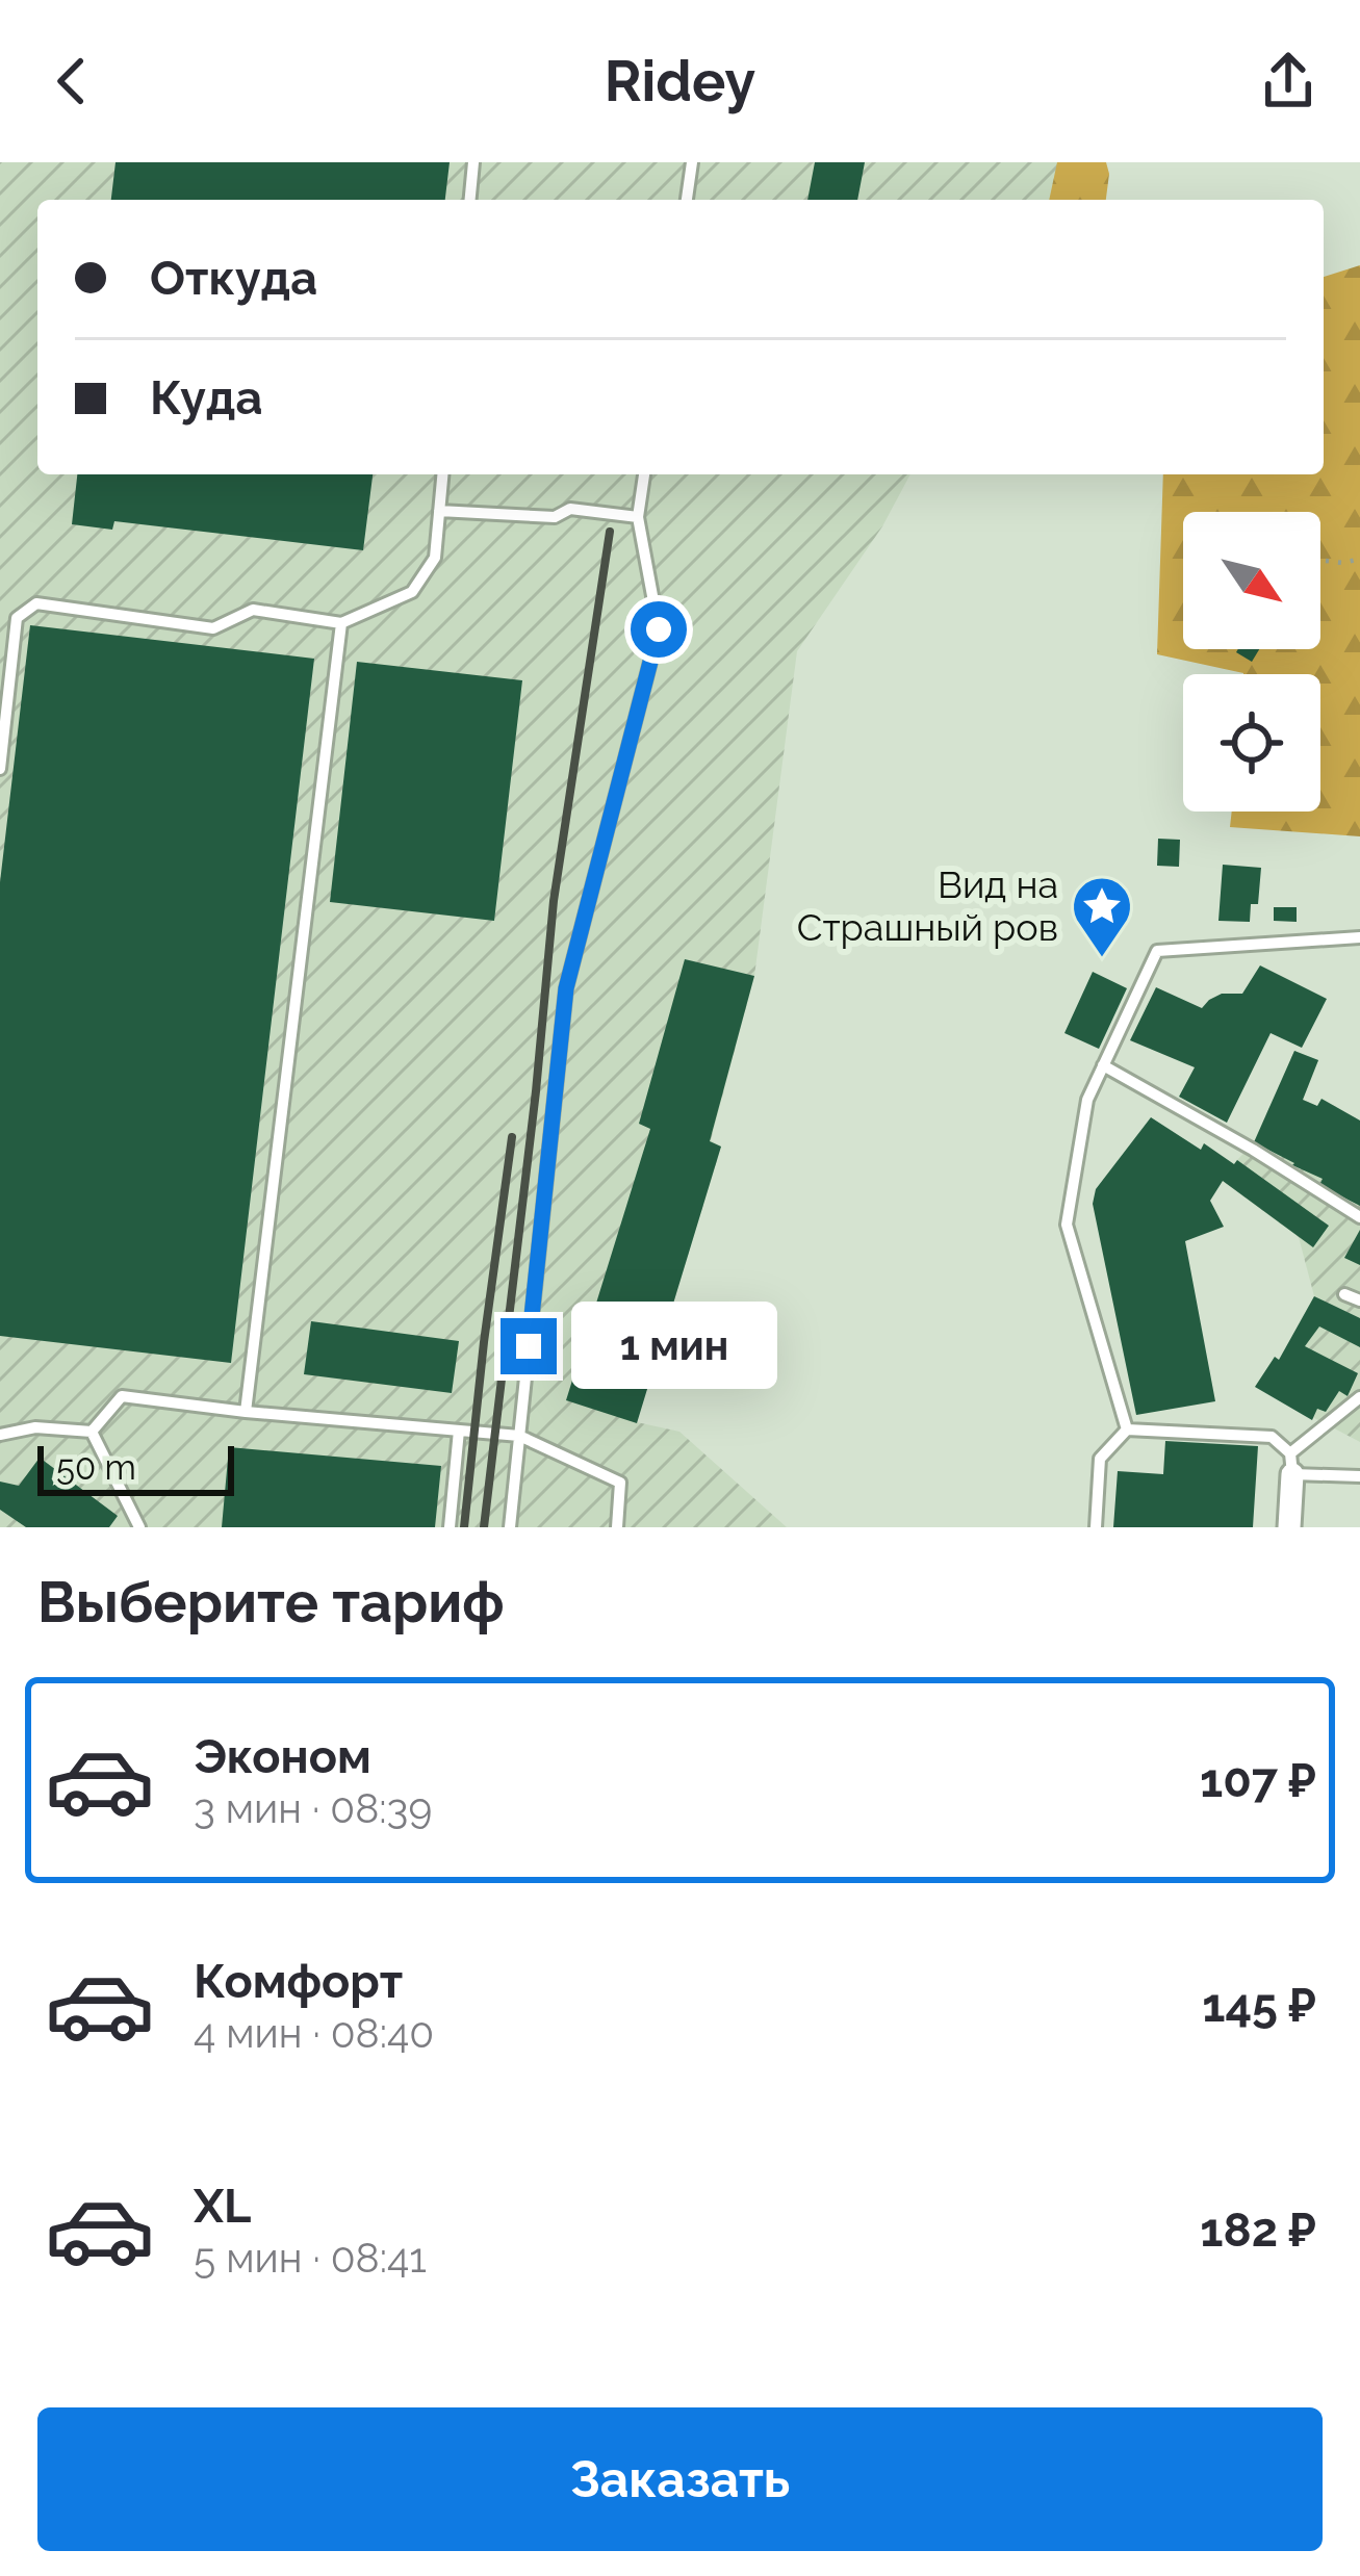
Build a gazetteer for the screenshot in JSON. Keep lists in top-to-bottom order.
{
  "places": {
    "place": ["Вид на Страшный ров"]
  },
  "scale_bar": "50 m",
  "north": "bottom right",
  "page": {
    "header": "Ridey",
    "banner": ["Откуда", "Куда"],
    "bubble": "1 мин",
    "scale": "50 m",
    "heading": "Выберите тариф",
    "list": [
      {
        "name": "Эконом",
        "note": "3 мин · 08:39",
        "value": "107 ₽"
      },
      {
        "name": "Комфорт",
        "note": "4 мин · 08:40",
        "value": "145 ₽"
      },
      {
        "name": "XL",
        "note": "5 мин · 08:41",
        "value": "182 ₽"
      }
    ],
    "buttons": "Заказать"
  }
}
